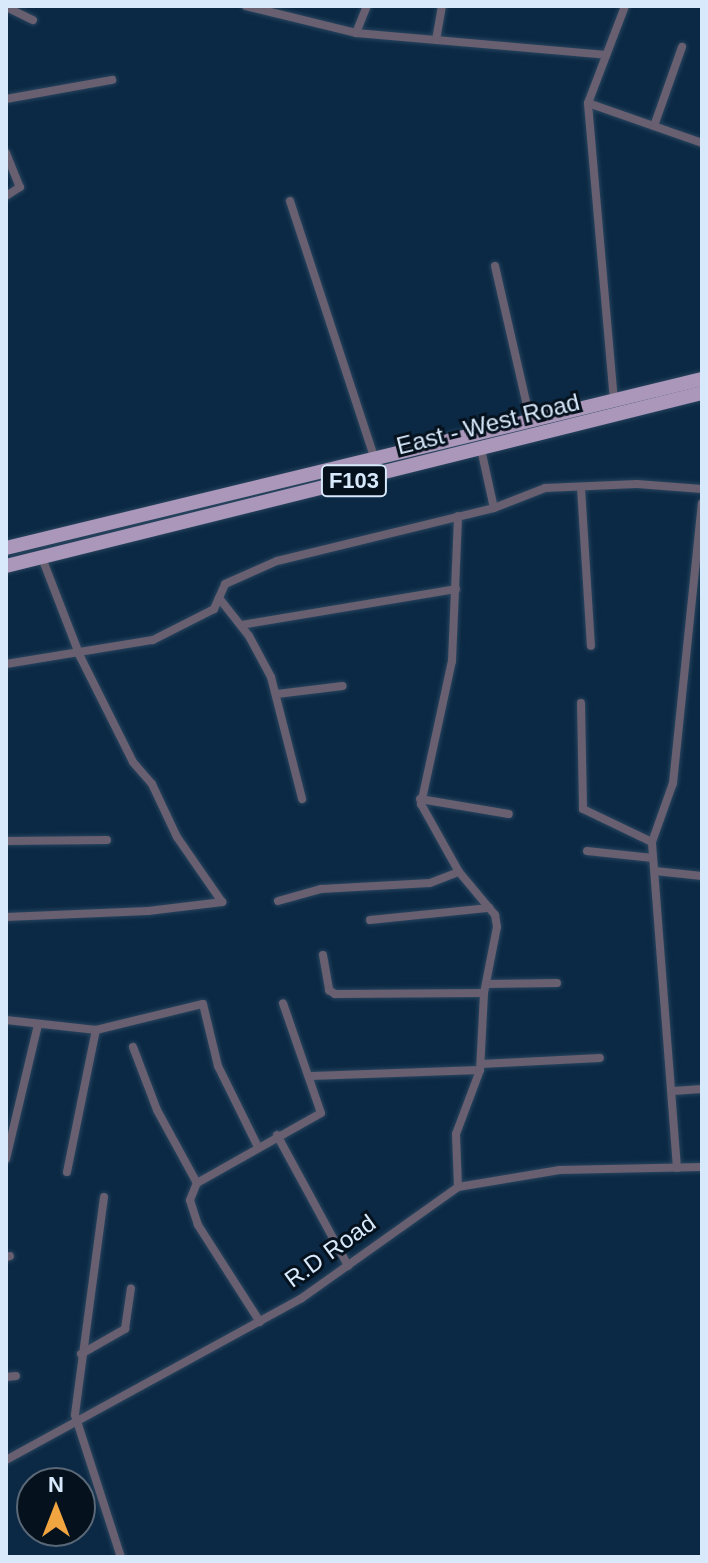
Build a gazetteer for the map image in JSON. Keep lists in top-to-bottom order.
{
  "streets": {
    "main road": ["East - West Road", "F103"],
    "street": ["R.D Road"]
  },
  "north": "top"
}
